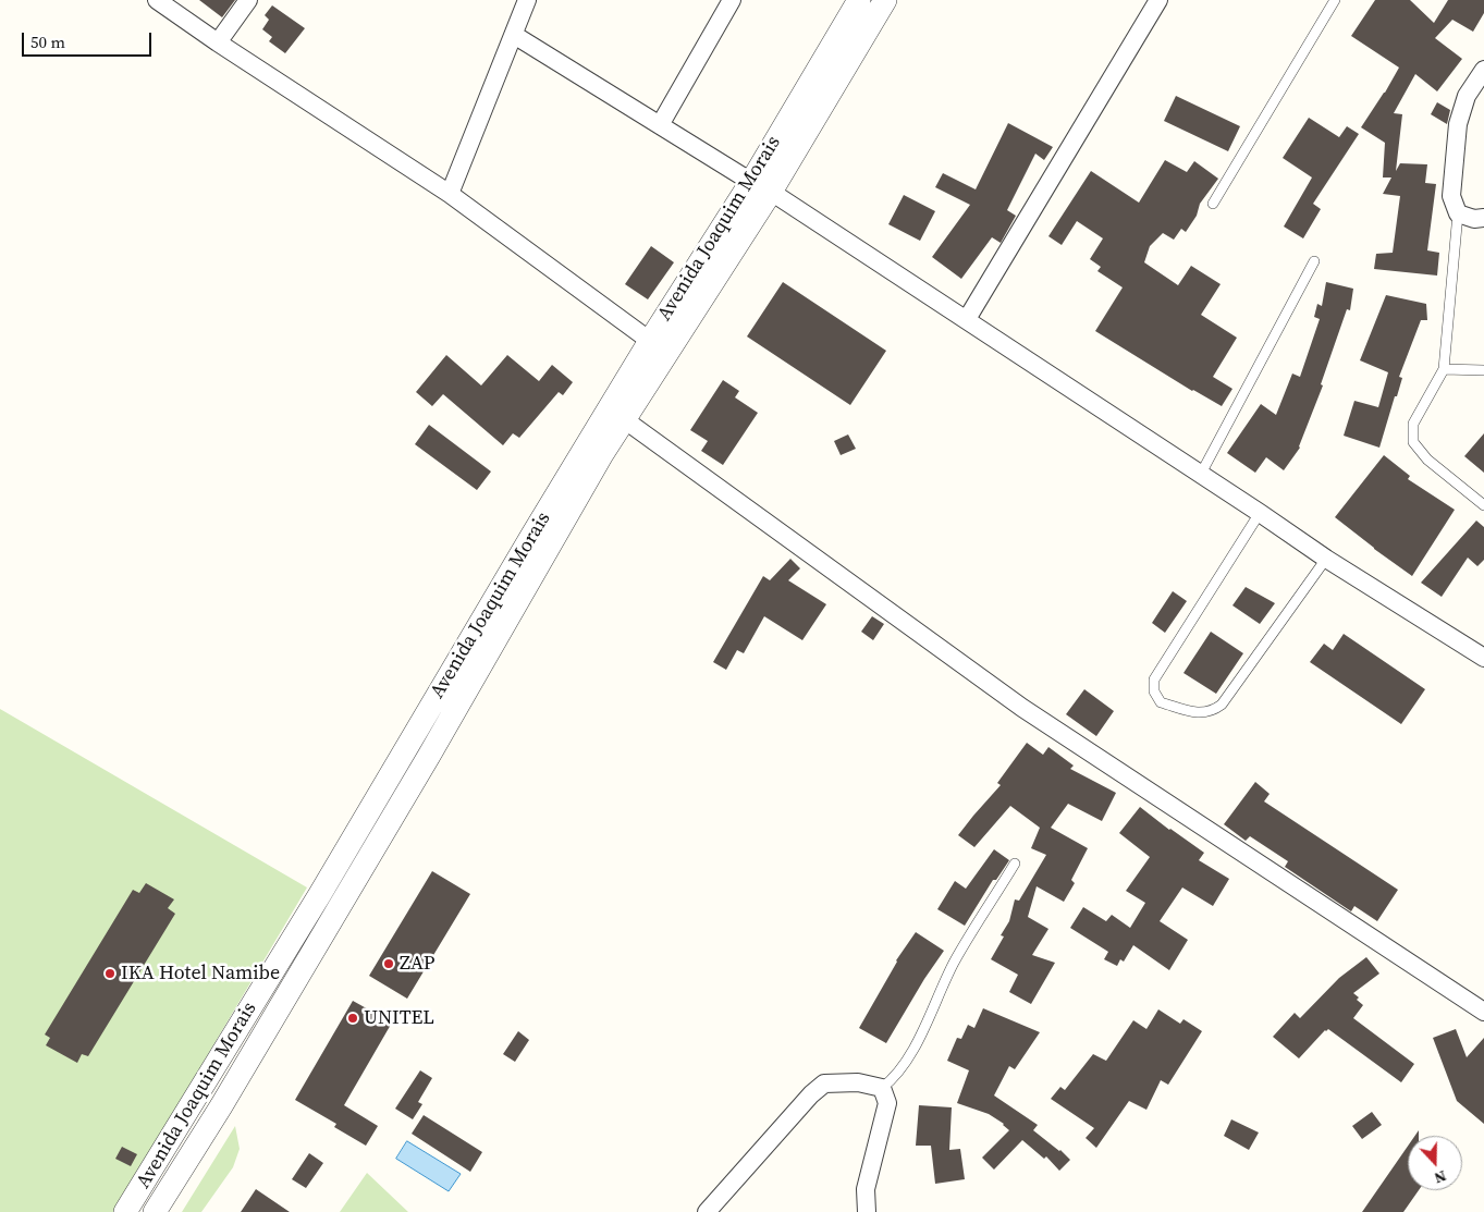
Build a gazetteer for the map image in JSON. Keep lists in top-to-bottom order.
{
  "streets": {
    "street": ["Avenida Joaquim Morais"]
  },
  "places": ["ZAP", "IKA Hotel Namibe", "UNITEL"],
  "scale_bar": "50 m",
  "north": "bottom"
}
